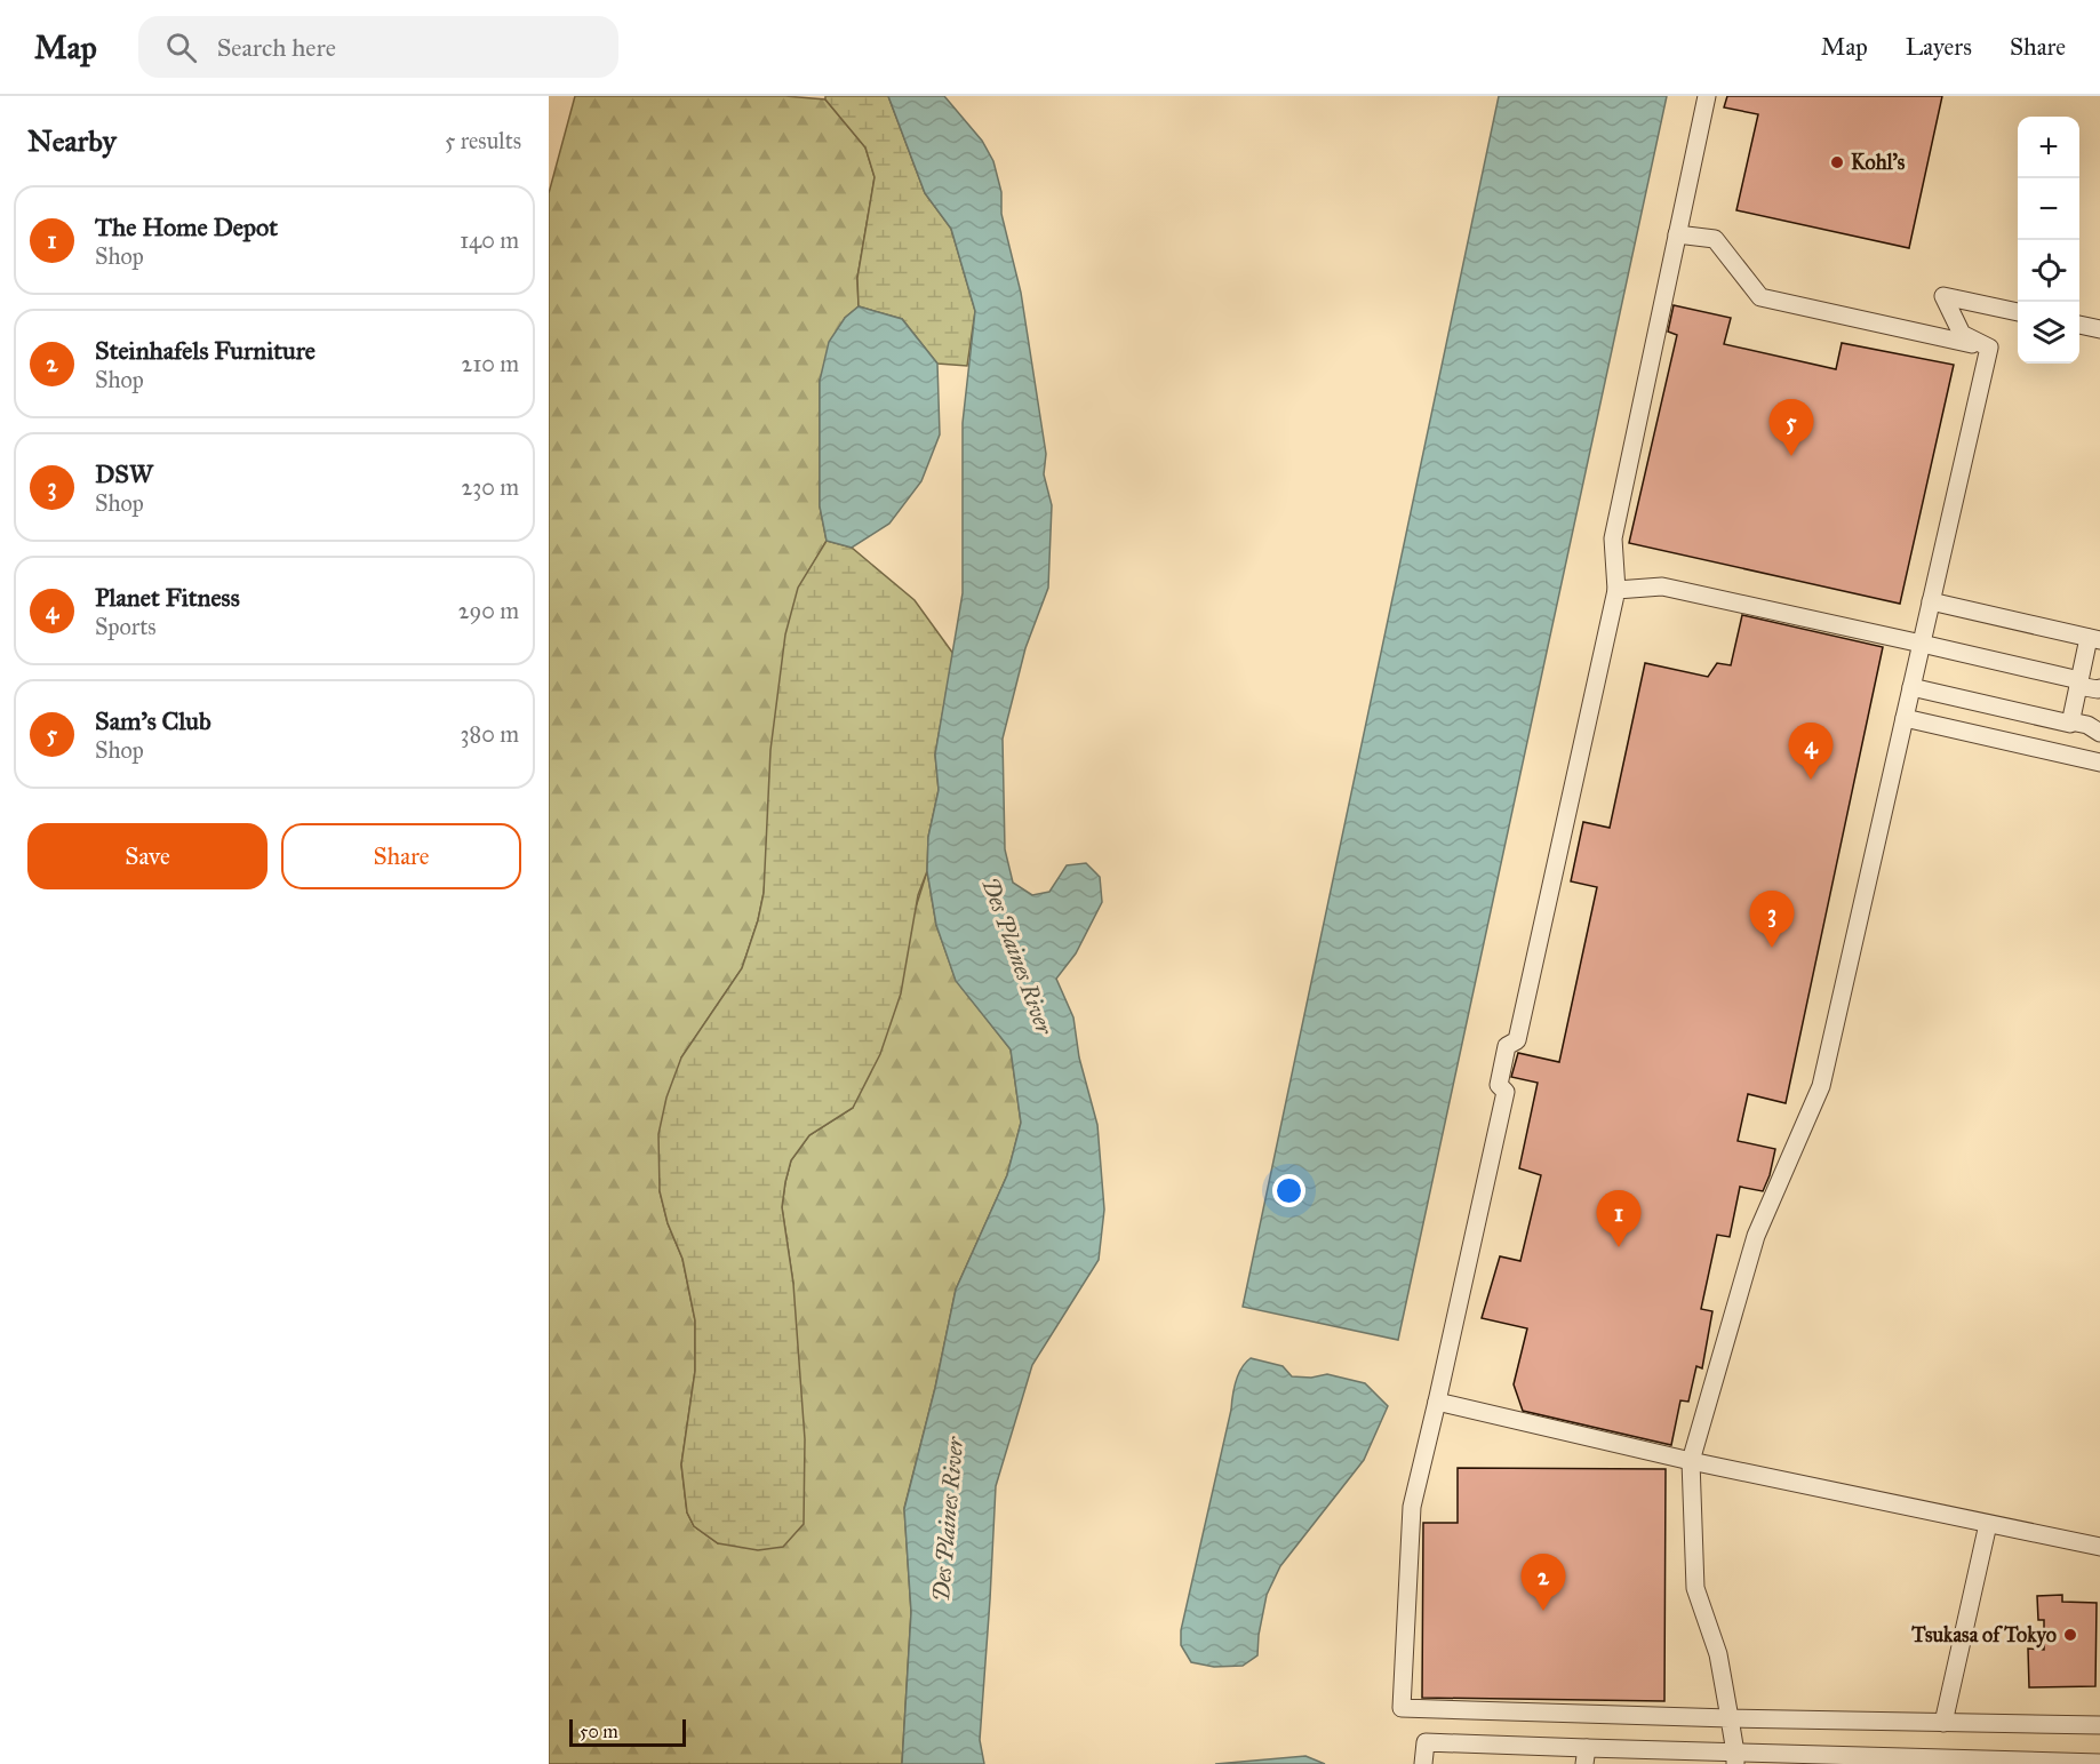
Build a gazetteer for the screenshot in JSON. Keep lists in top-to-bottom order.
{
  "water": ["Des Plaines River"],
  "places": ["Kohl's", "Tsukasa of Tokyo"],
  "scale_bar": "50 m",
  "page": {
    "header": "Map",
    "search": "Search here",
    "nav": ["Map", "Layers", "Share"],
    "heading": ["Nearby", "5 results"],
    "map_buttons": ["+", "−"],
    "list": [
      {
        "mark": "1",
        "name": "The Home Depot",
        "note": "Shop",
        "value": "140 m"
      },
      {
        "mark": "2",
        "name": "Steinhafels Furniture",
        "note": "Shop",
        "value": "210 m"
      },
      {
        "mark": "3",
        "name": "DSW",
        "note": "Shop",
        "value": "230 m"
      },
      {
        "mark": "4",
        "name": "Planet Fitness",
        "note": "Sports",
        "value": "290 m"
      },
      {
        "mark": "5",
        "name": "Sam's Club",
        "note": "Shop",
        "value": "380 m"
      }
    ],
    "pins": [
      "5",
      "4",
      "3",
      "1",
      "2"
    ],
    "buttons": ["Save", "Share"],
    "scale": "50 m"
  }
}
